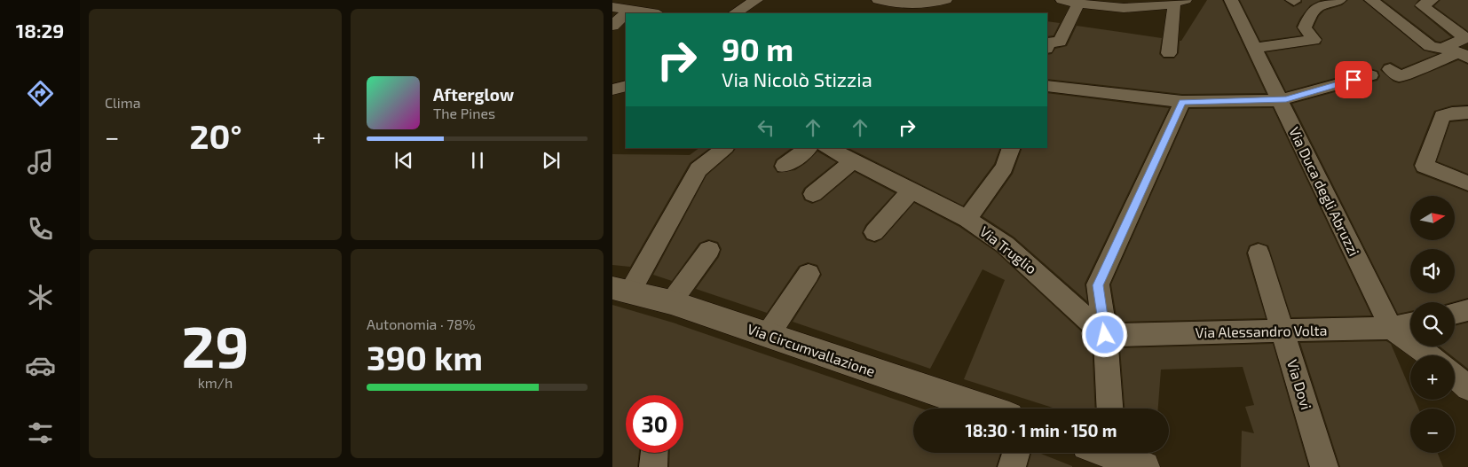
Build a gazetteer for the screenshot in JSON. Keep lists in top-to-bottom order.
{
  "streets": {
    "street": [
      "Via Duca degli Abruzzi",
      "Via Truglio",
      "Via Alessandro Volta",
      "Via Circumvallazione",
      "Via Dovi"
    ]
  },
  "crossings": [
    ["Via Duca degli Abruzzi", "Via Alessandro Volta"],
    ["Via Truglio", "Via Alessandro Volta"],
    ["Via Alessandro Volta", "Via Dovi"]
  ],
  "north": "right",
  "page": {
    "tabs": "18:29",
    "tile": [
      "Clima",
      ["29", "km/h"],
      ["Autonomia · 78%", "390 km"]
    ],
    "turn": ["90 m", "Via Nicolò Stizzia"],
    "song": ["Afterglow", "The Pines"],
    "heat": ["−", "20°", "+"],
    "map_buttons": ["+", "−"],
    "limit": "30",
    "trip": "18:30 · 1 min · 150 m"
  }
}
